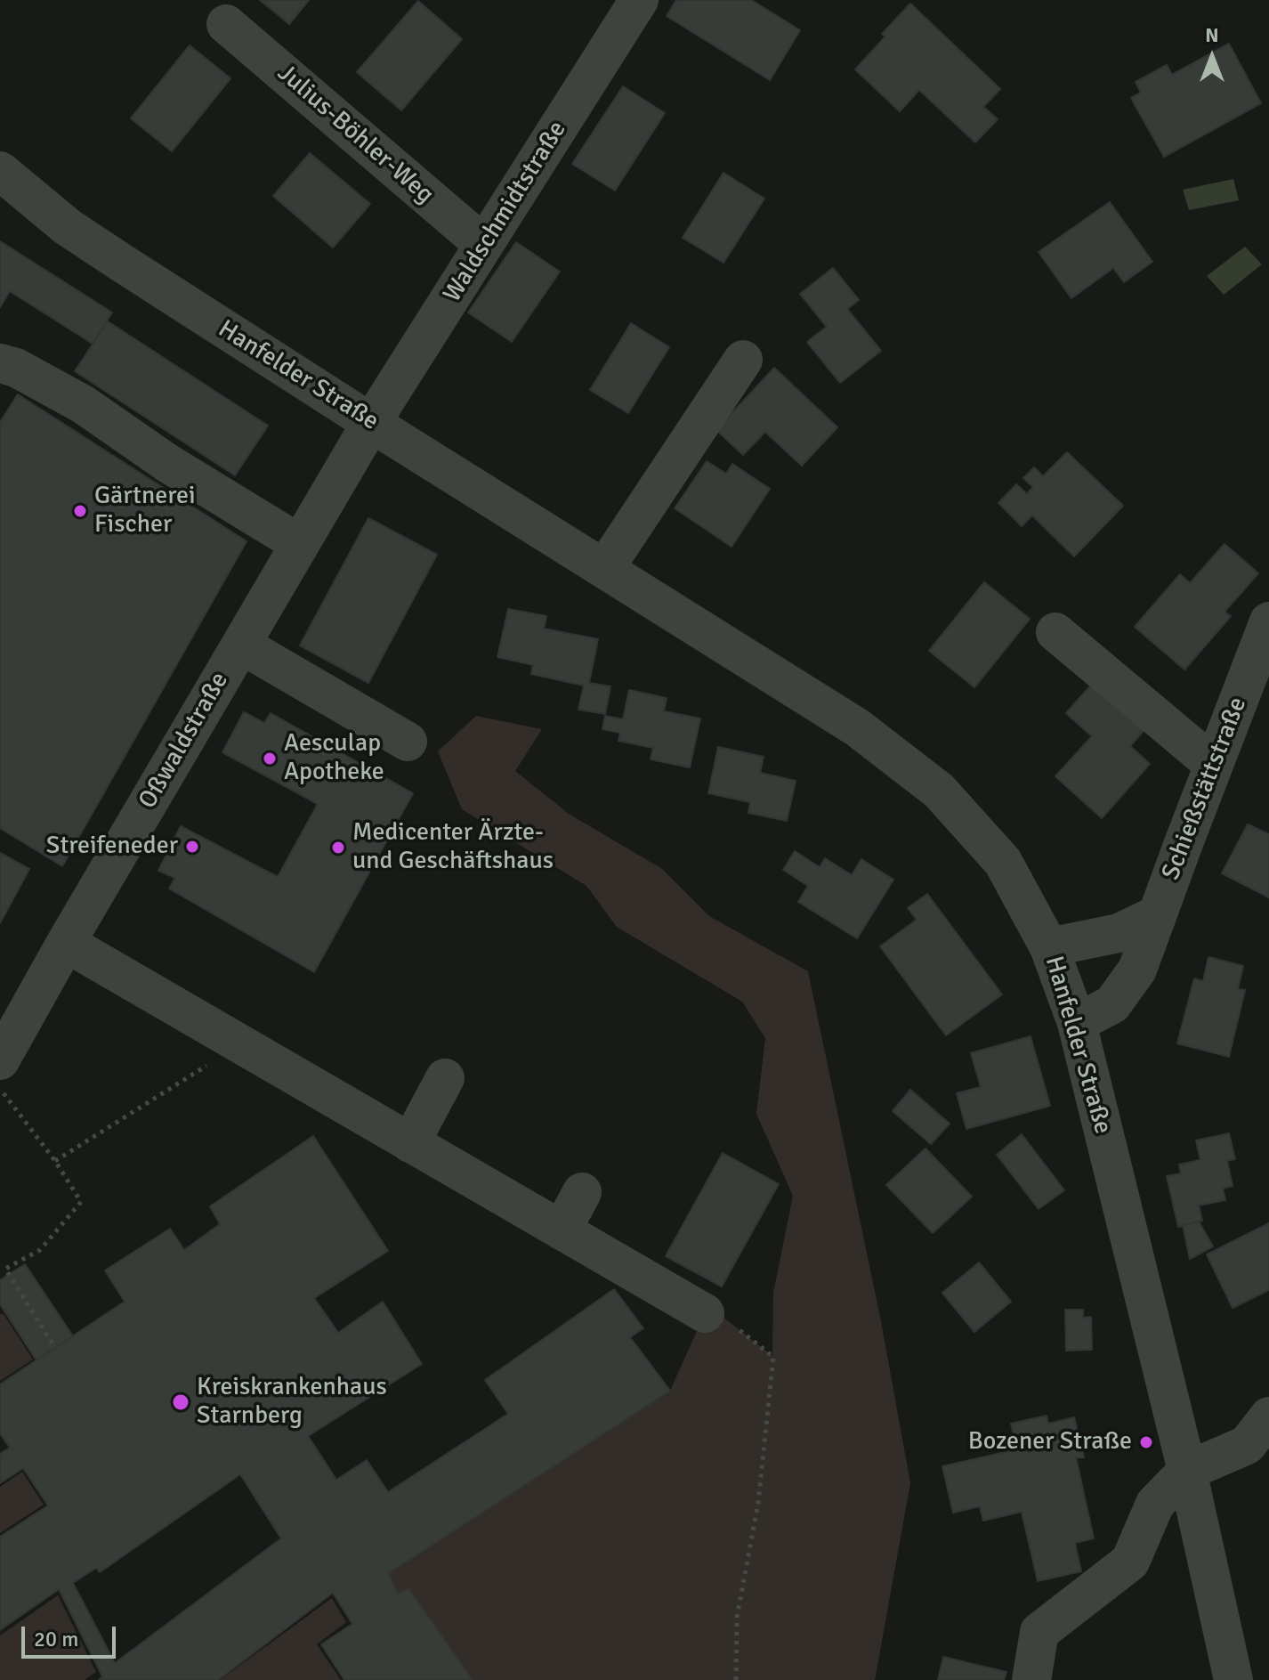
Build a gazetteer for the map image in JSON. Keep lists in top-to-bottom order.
{
  "streets": {
    "street": [
      "Julius-Böhler-Weg",
      "Waldschmidtstraße",
      "Hanfelder Straße",
      "Oßwaldstraße",
      "Schießstättstraße"
    ]
  },
  "crossings": [
    ["Julius-Böhler-Weg", "Waldschmidtstraße"],
    ["Waldschmidtstraße", "Hanfelder Straße"],
    ["Waldschmidtstraße", "Oßwaldstraße"],
    ["Hanfelder Straße", "Oßwaldstraße"],
    ["Hanfelder Straße", "Schießstättstraße"]
  ],
  "places": [
    "Gärtnerei Fischer",
    "Aesculap Apotheke",
    "Streifeneder",
    "Medicenter Ärzte- und Geschäftshaus",
    "Kreiskrankenhaus Starnberg",
    "Bozener Straße"
  ],
  "scale_bar": "20 m",
  "north": "top"
}
